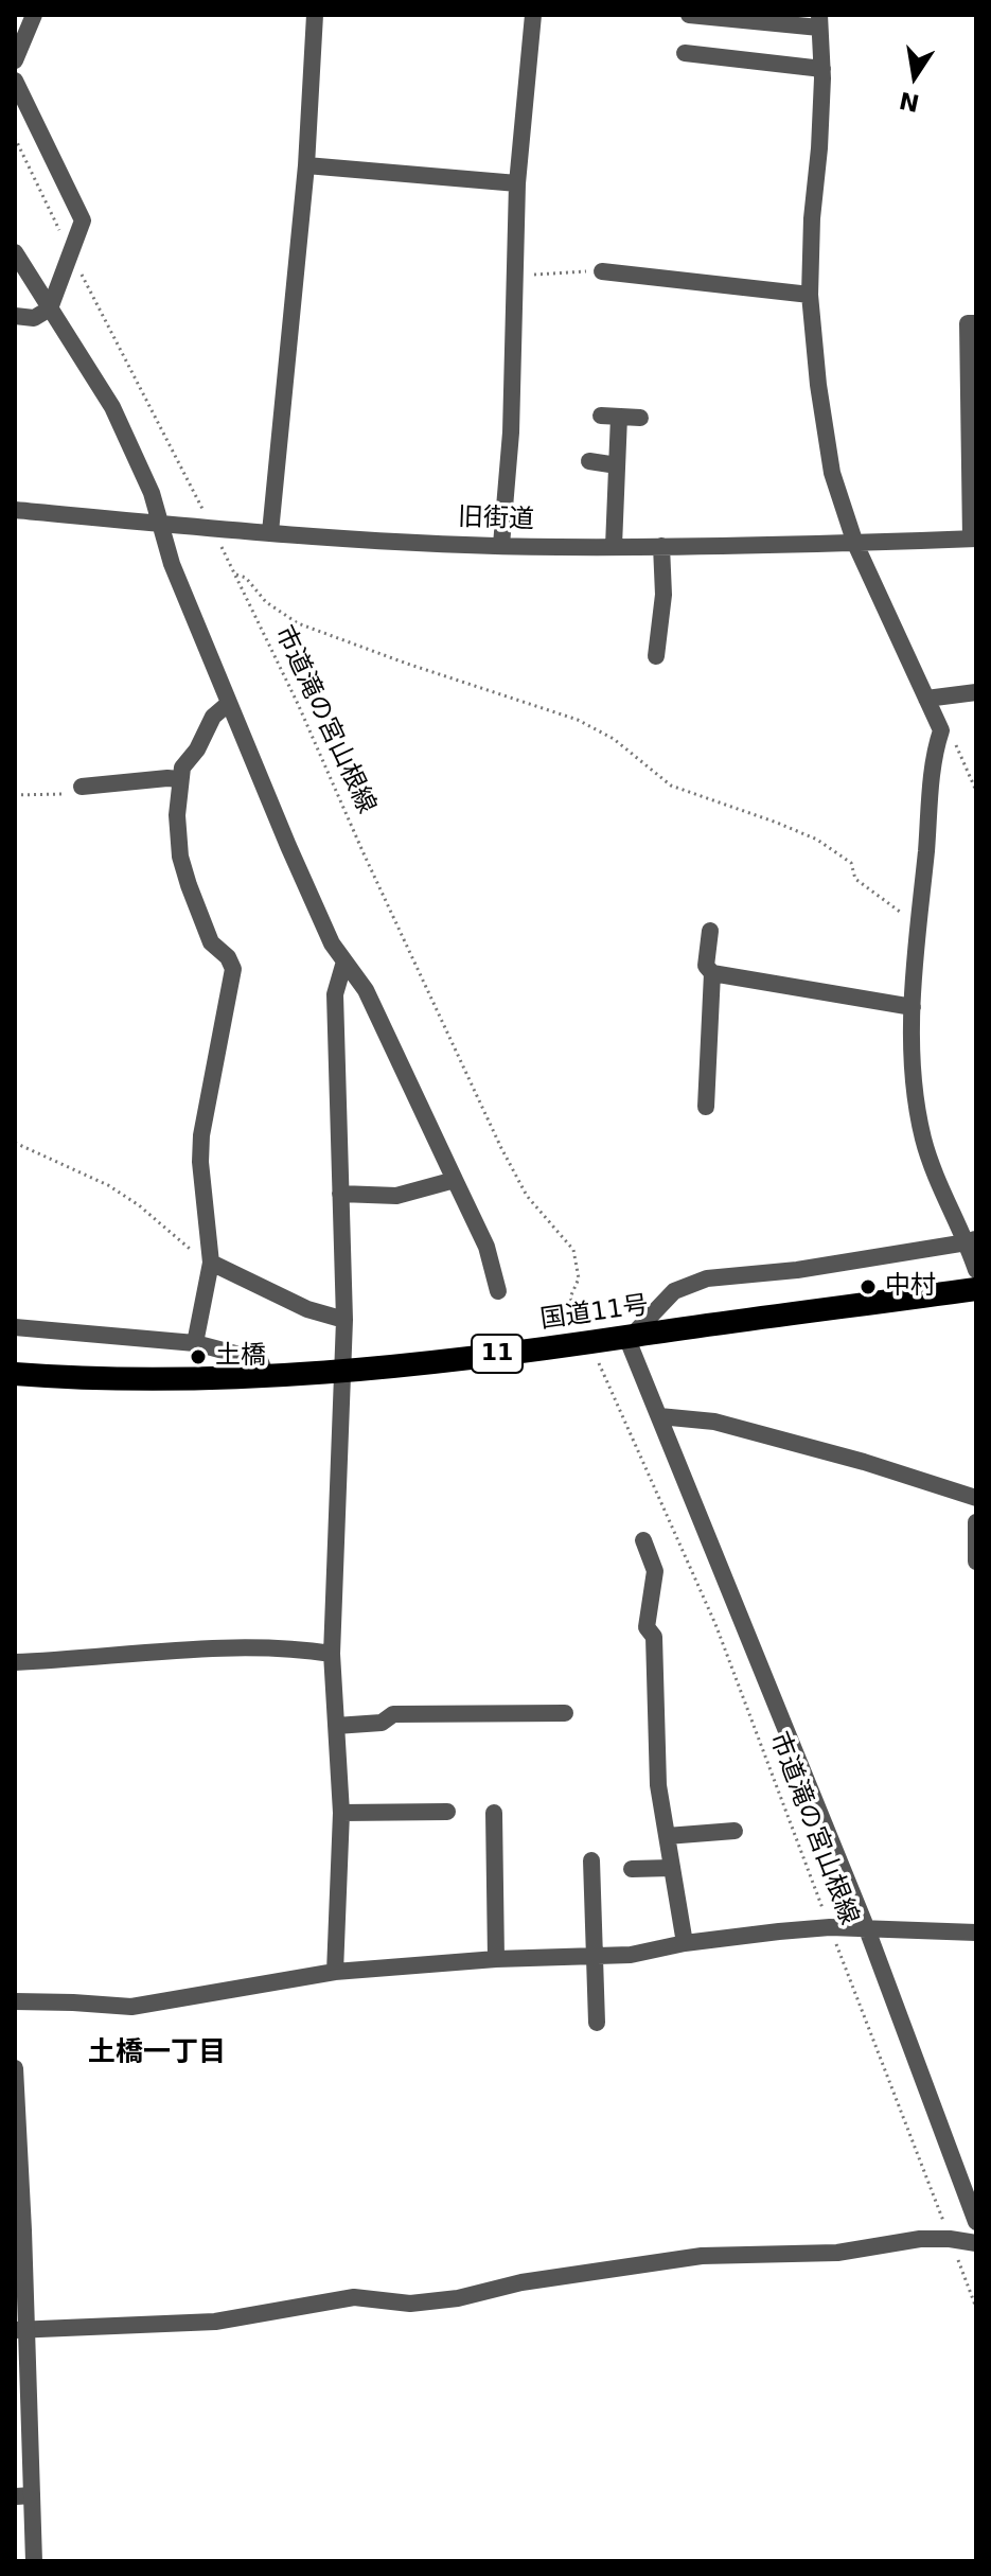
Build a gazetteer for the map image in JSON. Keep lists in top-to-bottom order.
{
  "streets": {
    "highway": ["国道11号", "11"],
    "street": ["旧街道"],
    "path": ["市道滝の宮山根線"]
  },
  "crossings": [
    ["旧街道", "市道滝の宮山根線"]
  ],
  "districts": ["土橋一丁目"],
  "places": ["中村", "土橋"],
  "north": "bottom"
}
